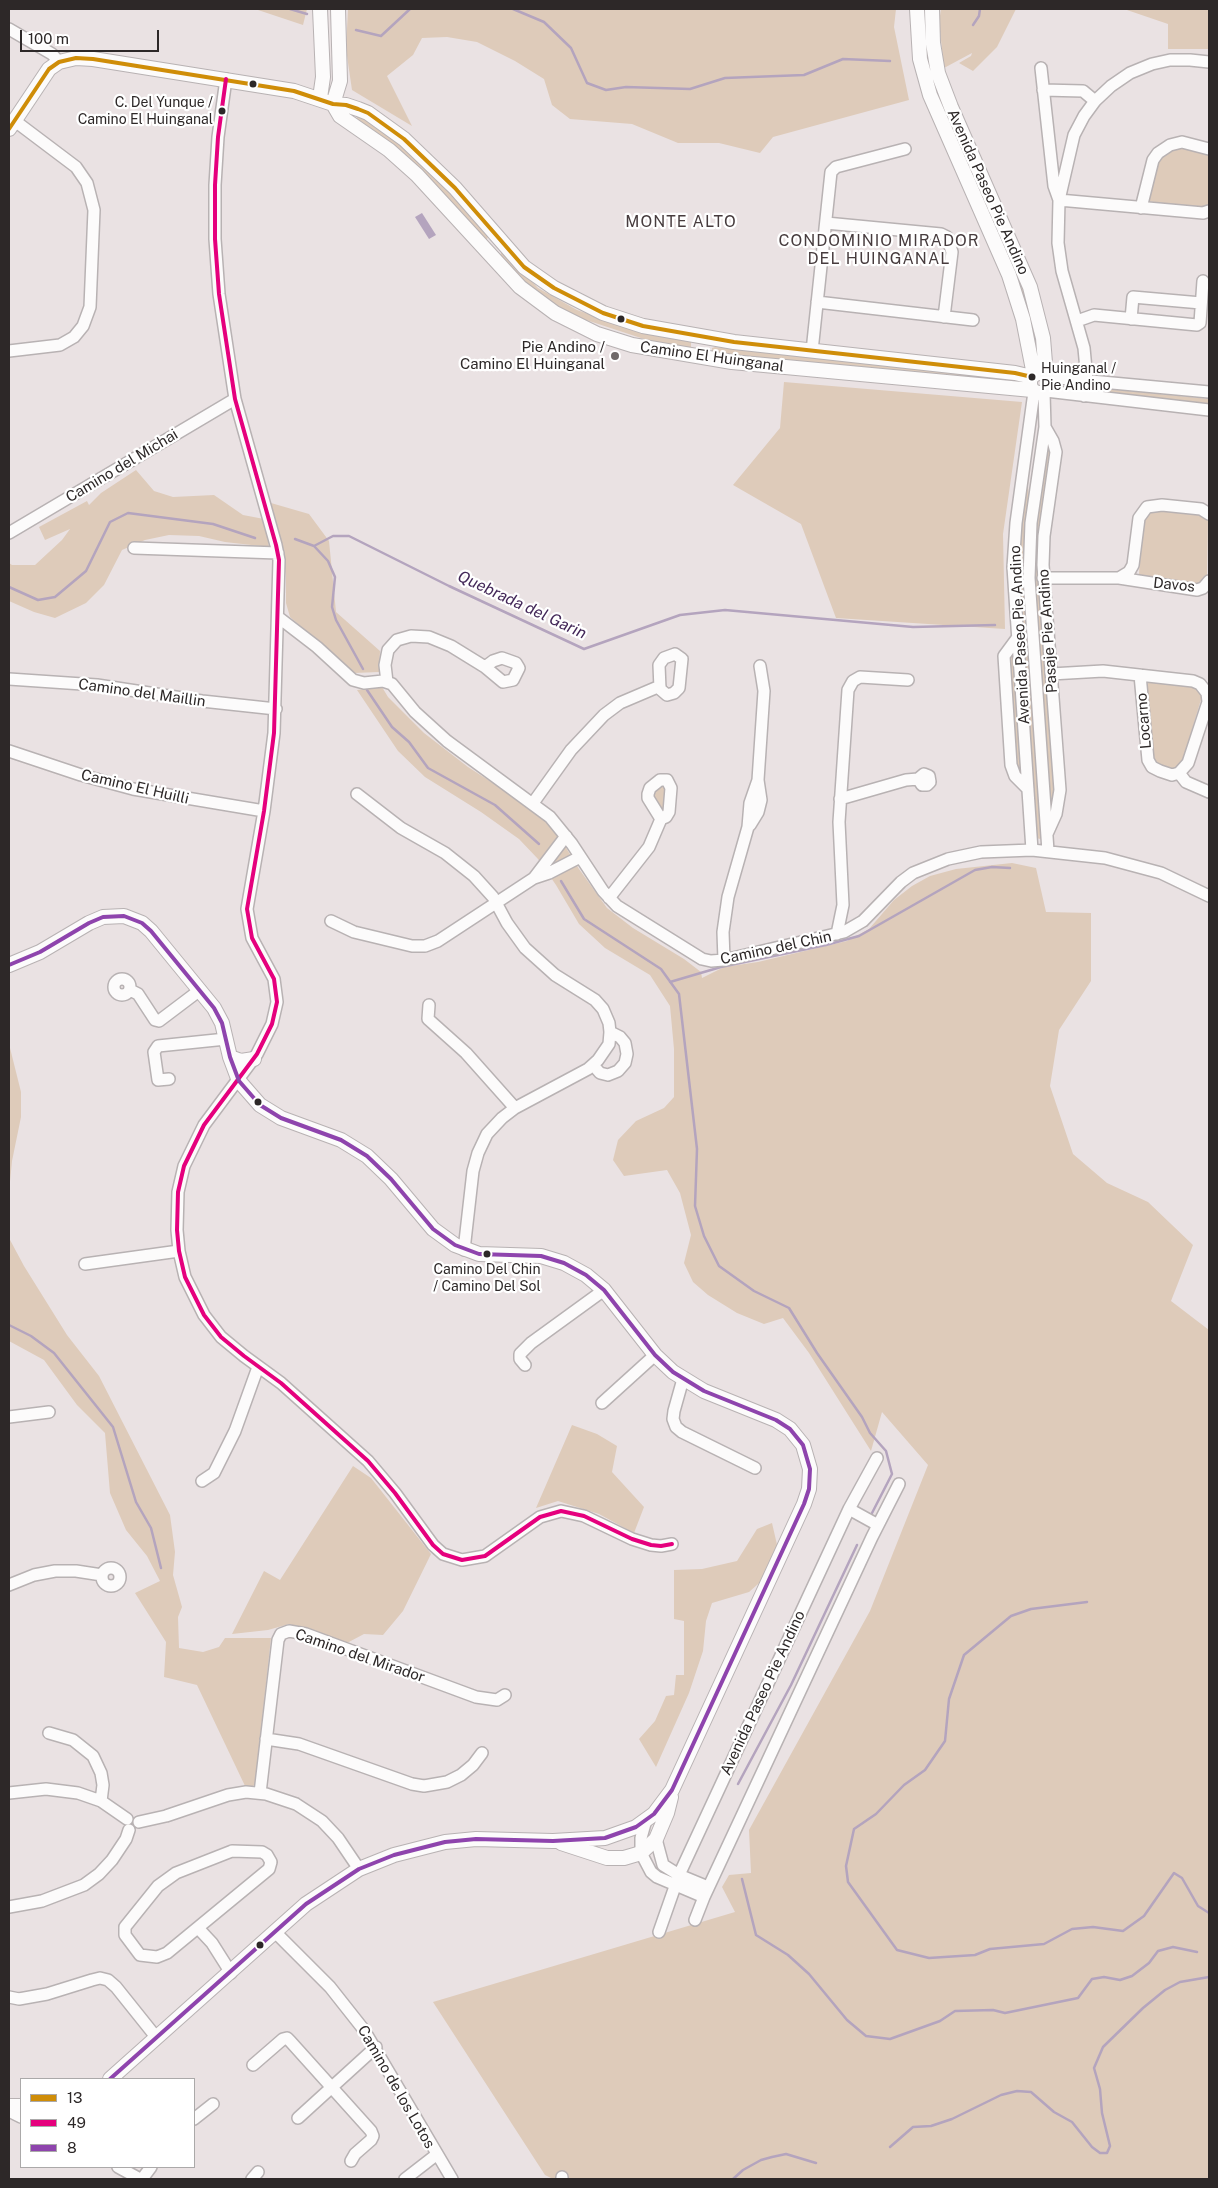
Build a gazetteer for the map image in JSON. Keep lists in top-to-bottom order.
{
  "streets": {
    "street": [
      "Avenida Paseo Pie Andino",
      "Camino El Huinganal",
      "Camino del Michai",
      "Davos",
      "Pasaje Pie Andino",
      "Camino del Maillin",
      "Locarno",
      "Camino El Huilli",
      "Camino del Chin",
      "Camino del Mirador",
      "Camino de los Lotos"
    ]
  },
  "crossings": [
    ["Avenida Paseo Pie Andino", "Camino El Huinganal"],
    ["Avenida Paseo Pie Andino", "Pasaje Pie Andino"],
    ["Avenida Paseo Pie Andino", "Camino del Chin"],
    ["Davos", "Pasaje Pie Andino"],
    ["Pasaje Pie Andino", "Locarno"],
    ["Pasaje Pie Andino", "Camino del Chin"]
  ],
  "districts": ["MONTE ALTO", "CONDOMINIO MIRADOR DEL HUINGANAL"],
  "water": ["Quebrada del Garin"],
  "places": [
    "C. Del Yunque / Camino El Huinganal",
    "Pie Andino / Camino El Huinganal",
    "Huinganal / Pie Andino",
    "Camino Del Chin / Camino Del Sol"
  ],
  "lines": ["transit line 13", "transit line 49", "transit line 8"],
  "legend": ["13", "49", "8"],
  "scale_bar": "100 m"
}
